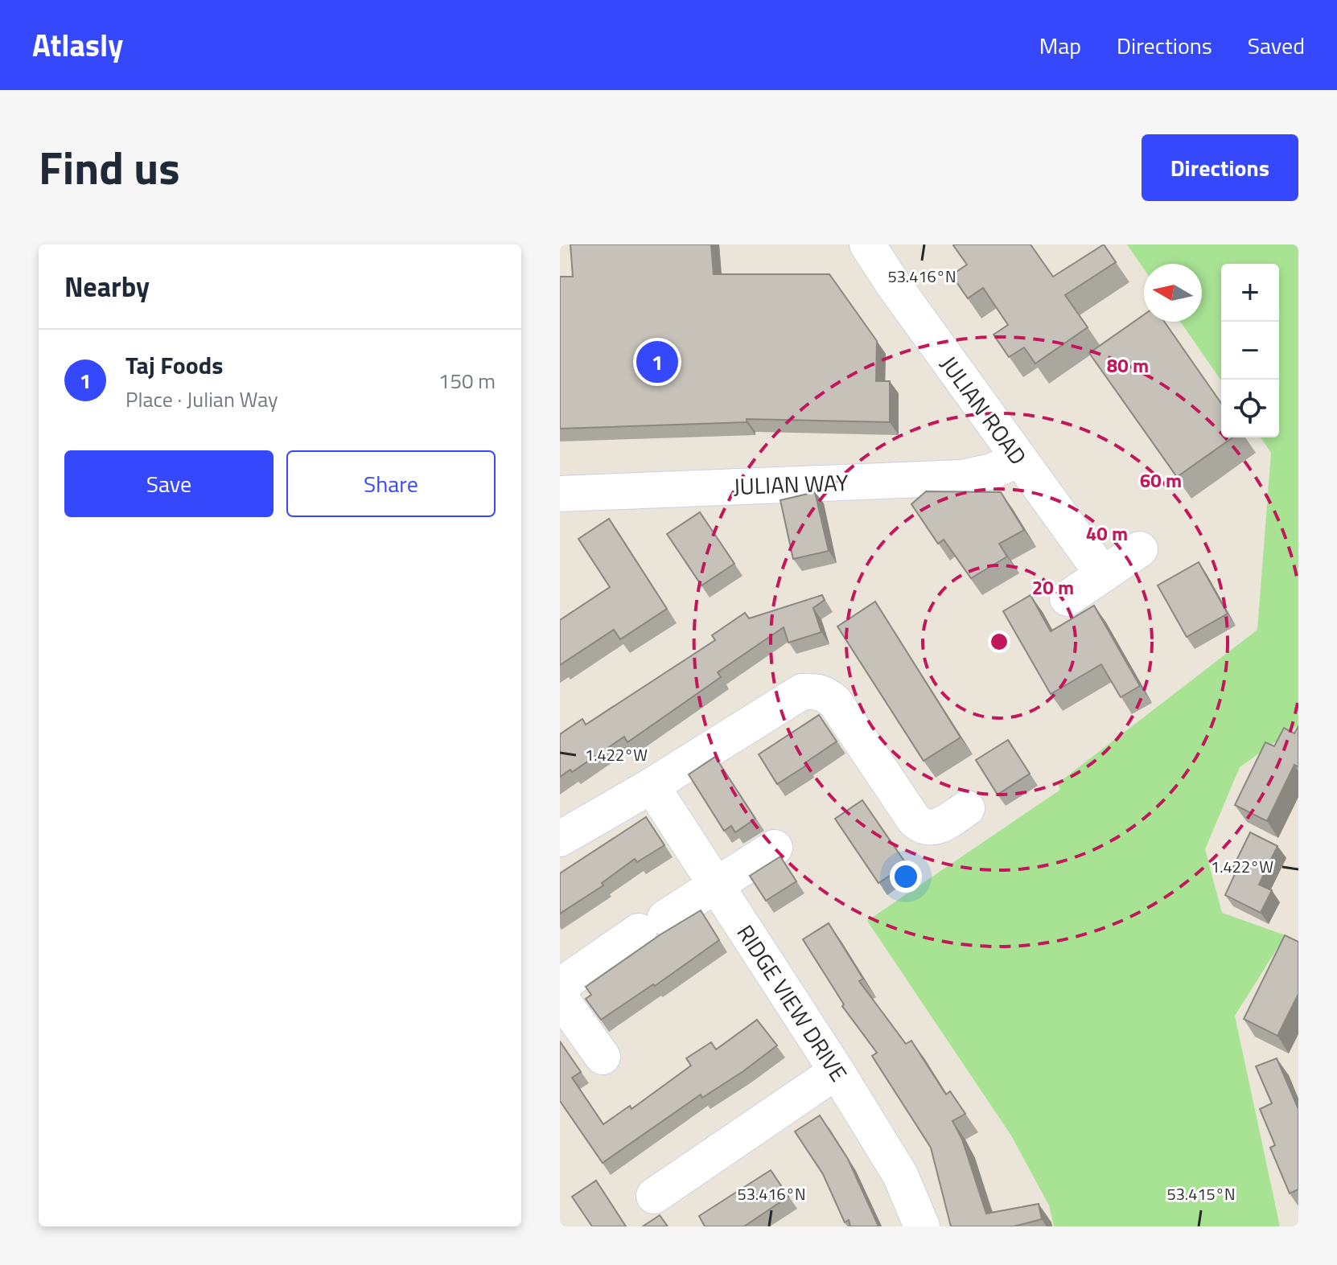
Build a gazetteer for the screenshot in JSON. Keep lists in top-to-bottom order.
{
  "streets": {
    "street": ["JULIAN ROAD", "JULIAN WAY", "RIDGE VIEW DRIVE"]
  },
  "crossings": [
    ["JULIAN ROAD", "JULIAN WAY"]
  ],
  "north": "left",
  "page": {
    "header": "Atlasly",
    "nav": ["Map", "Directions", "Saved"],
    "title": "Find us",
    "buttons": [
      "Directions",
      ["Save", "Share"]
    ],
    "heading": "Nearby",
    "map_buttons": ["+", "−"],
    "list": [
      {
        "mark": "1",
        "name": "Taj Foods",
        "note": "Place · Julian Way",
        "value": "150 m"
      }
    ],
    "pins": "1"
  },
  "coordinates": ["53.416°N", "1.422°W", "53.415°N"],
  "rings": [
    "80 m",
    "60 m",
    "40 m",
    "20 m"
  ]
}
